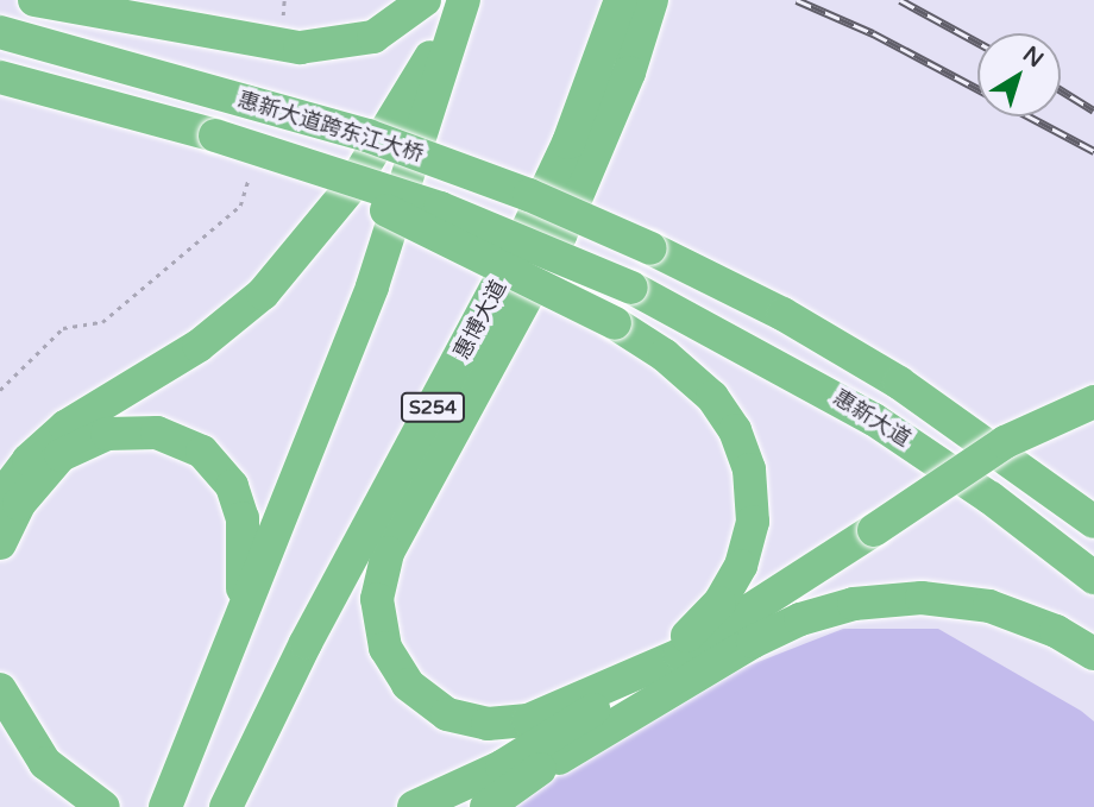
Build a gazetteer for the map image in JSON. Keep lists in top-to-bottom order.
{
  "streets": {
    "main road": [
      "惠新大道跨东江大桥",
      "惠博大道",
      "S254",
      "惠新大道"
    ]
  },
  "crossings": [
    ["惠新大道跨东江大桥", "惠新大道"]
  ],
  "north": "top right"
}
